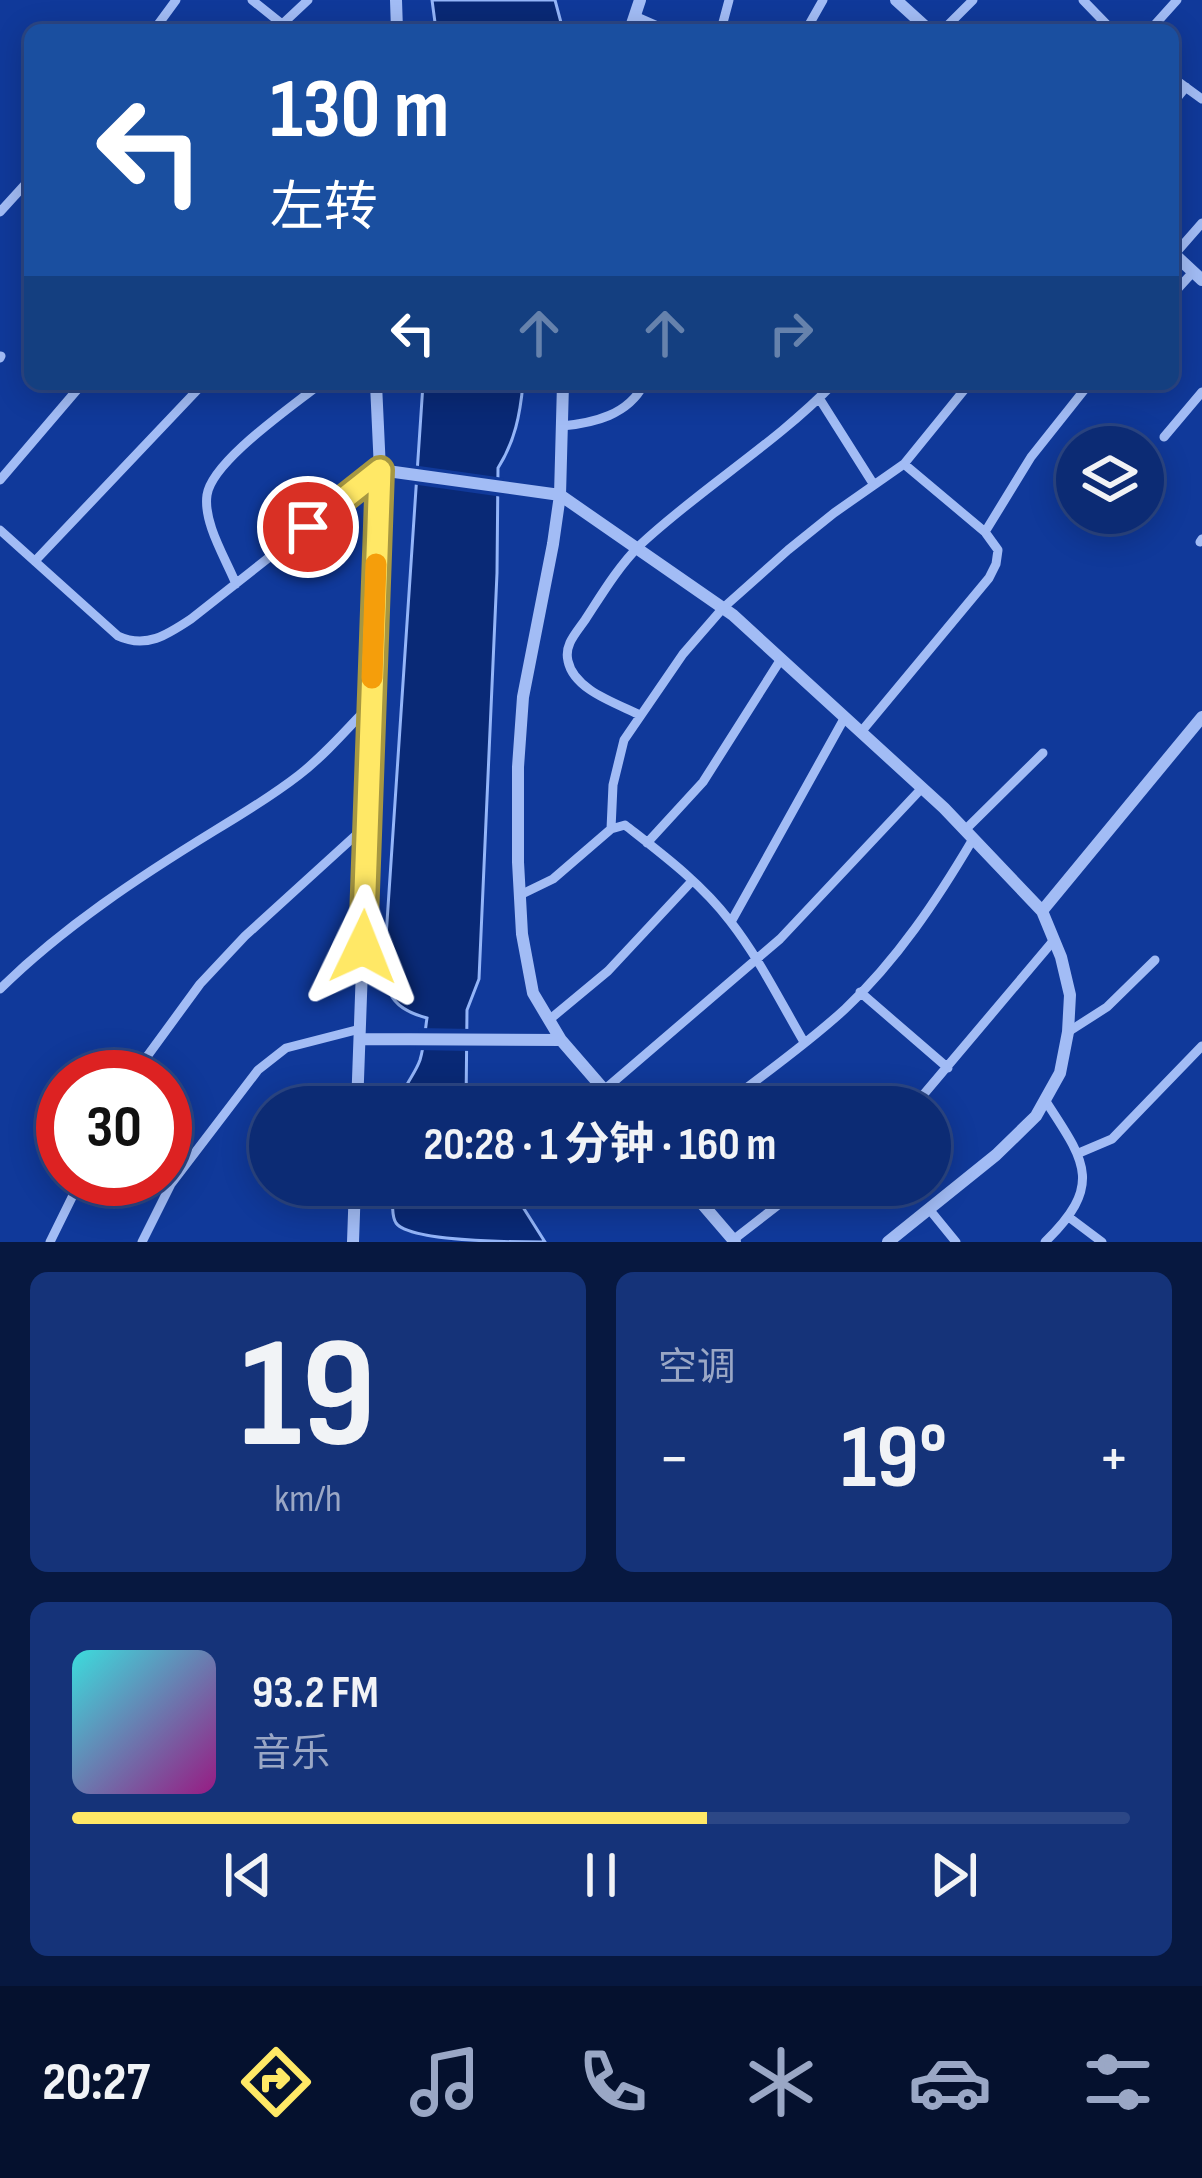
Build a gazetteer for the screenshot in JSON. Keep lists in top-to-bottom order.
{
  "page": {
    "turn": ["130 m", "左转"],
    "limit": "30",
    "trip": "20:28 · 1 分钟 · 160 m",
    "tile": [
      ["19", "km/h"],
      "空调"
    ],
    "heat": ["−", "19°", "+"],
    "song": ["93.2 FM", "音乐"],
    "tabs": "20:27"
  }
}
